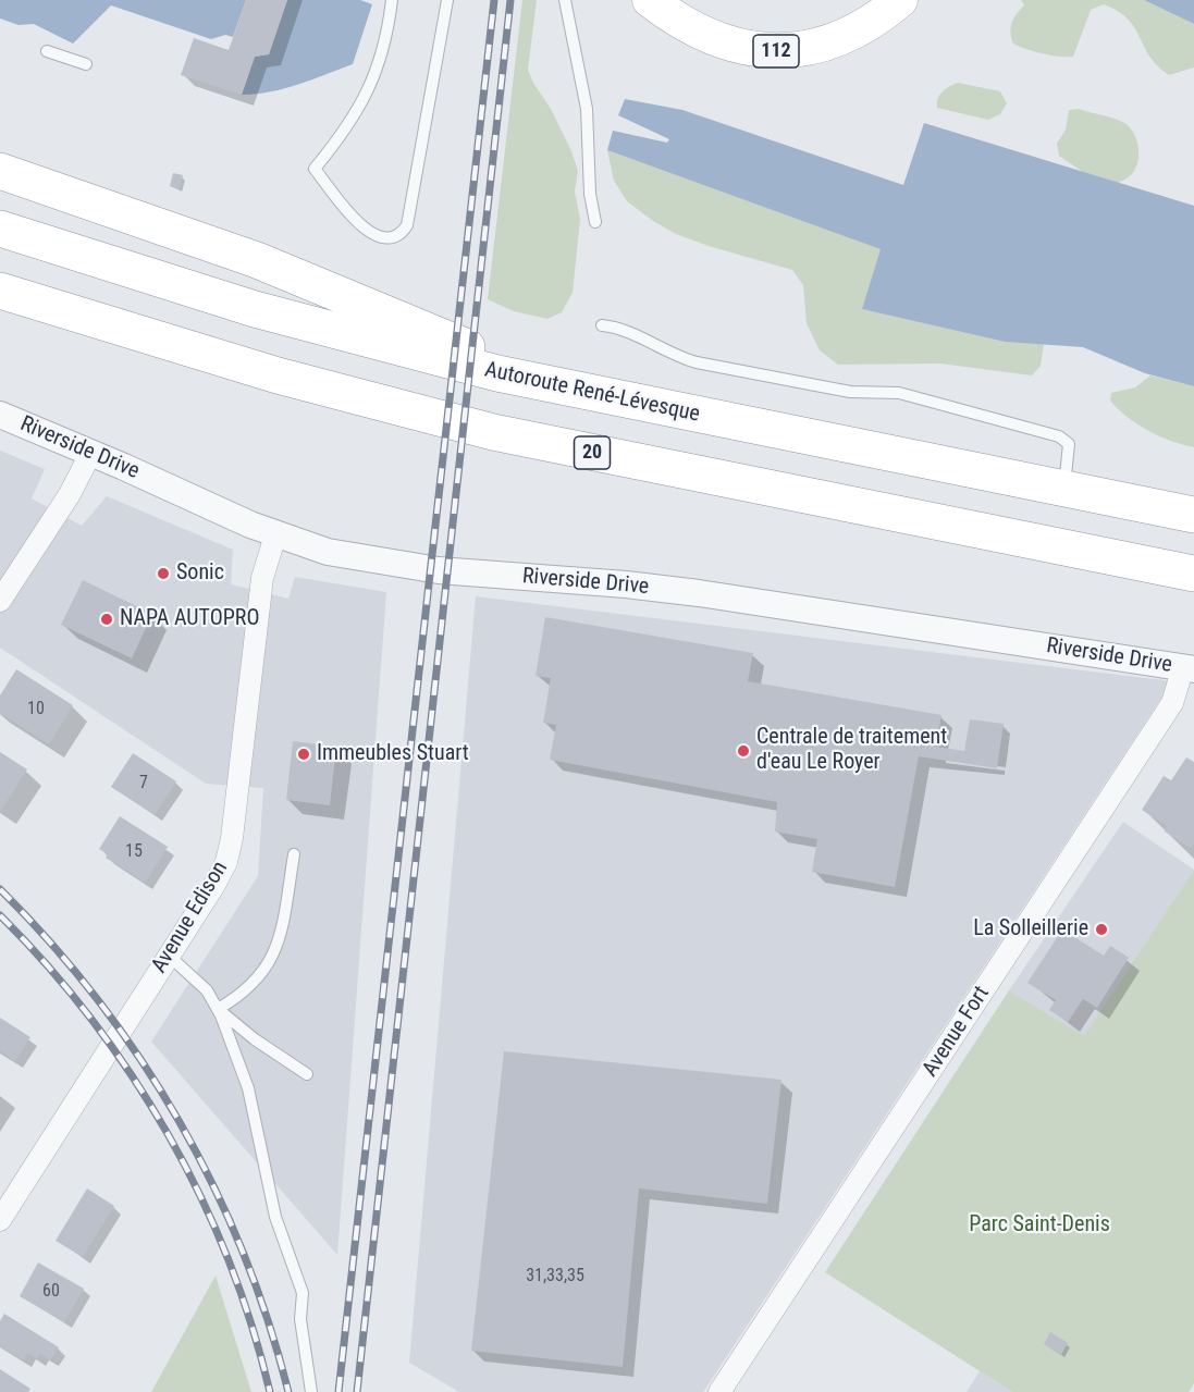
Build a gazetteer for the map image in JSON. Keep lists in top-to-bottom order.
{
  "streets": {
    "highway": ["Autoroute René-Lévesque", "20"],
    "main road": ["112"],
    "street": ["Riverside Drive", "Avenue Edison", "Avenue Fort"]
  },
  "crossings": [
    ["Riverside Drive", "Avenue Edison"],
    ["Riverside Drive", "Avenue Fort"]
  ],
  "parks": ["Parc Saint-Denis"],
  "places": [
    "Sonic",
    "NAPA AUTOPRO",
    "Centrale de traitement d'eau Le Royer",
    "Immeubles Stuart",
    "La Solleillerie"
  ],
  "house_numbers": [
    "10",
    "7",
    "15",
    "31,33,35",
    "60"
  ]
}
